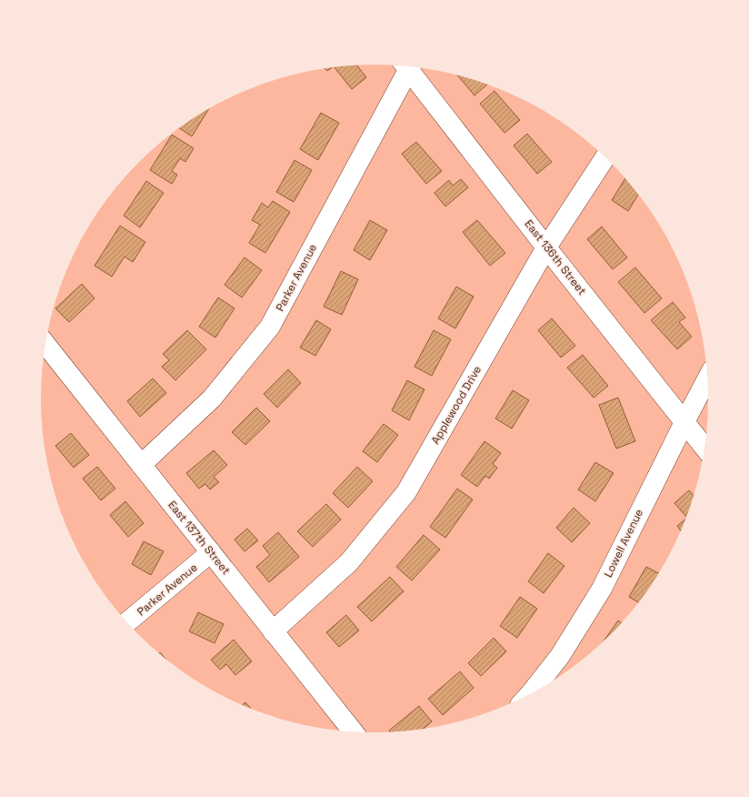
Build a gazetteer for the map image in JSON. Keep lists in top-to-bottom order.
{
  "streets": {
    "street": [
      "East 136th Street",
      "Parker Avenue",
      "Applewood Drive",
      "East 137th Street",
      "Lowell Avenue"
    ]
  },
  "crossings": [
    ["East 136th Street", "Applewood Drive"],
    ["East 136th Street", "Lowell Avenue"],
    ["Parker Avenue", "East 137th Street"],
    ["Applewood Drive", "East 137th Street"]
  ]
}
